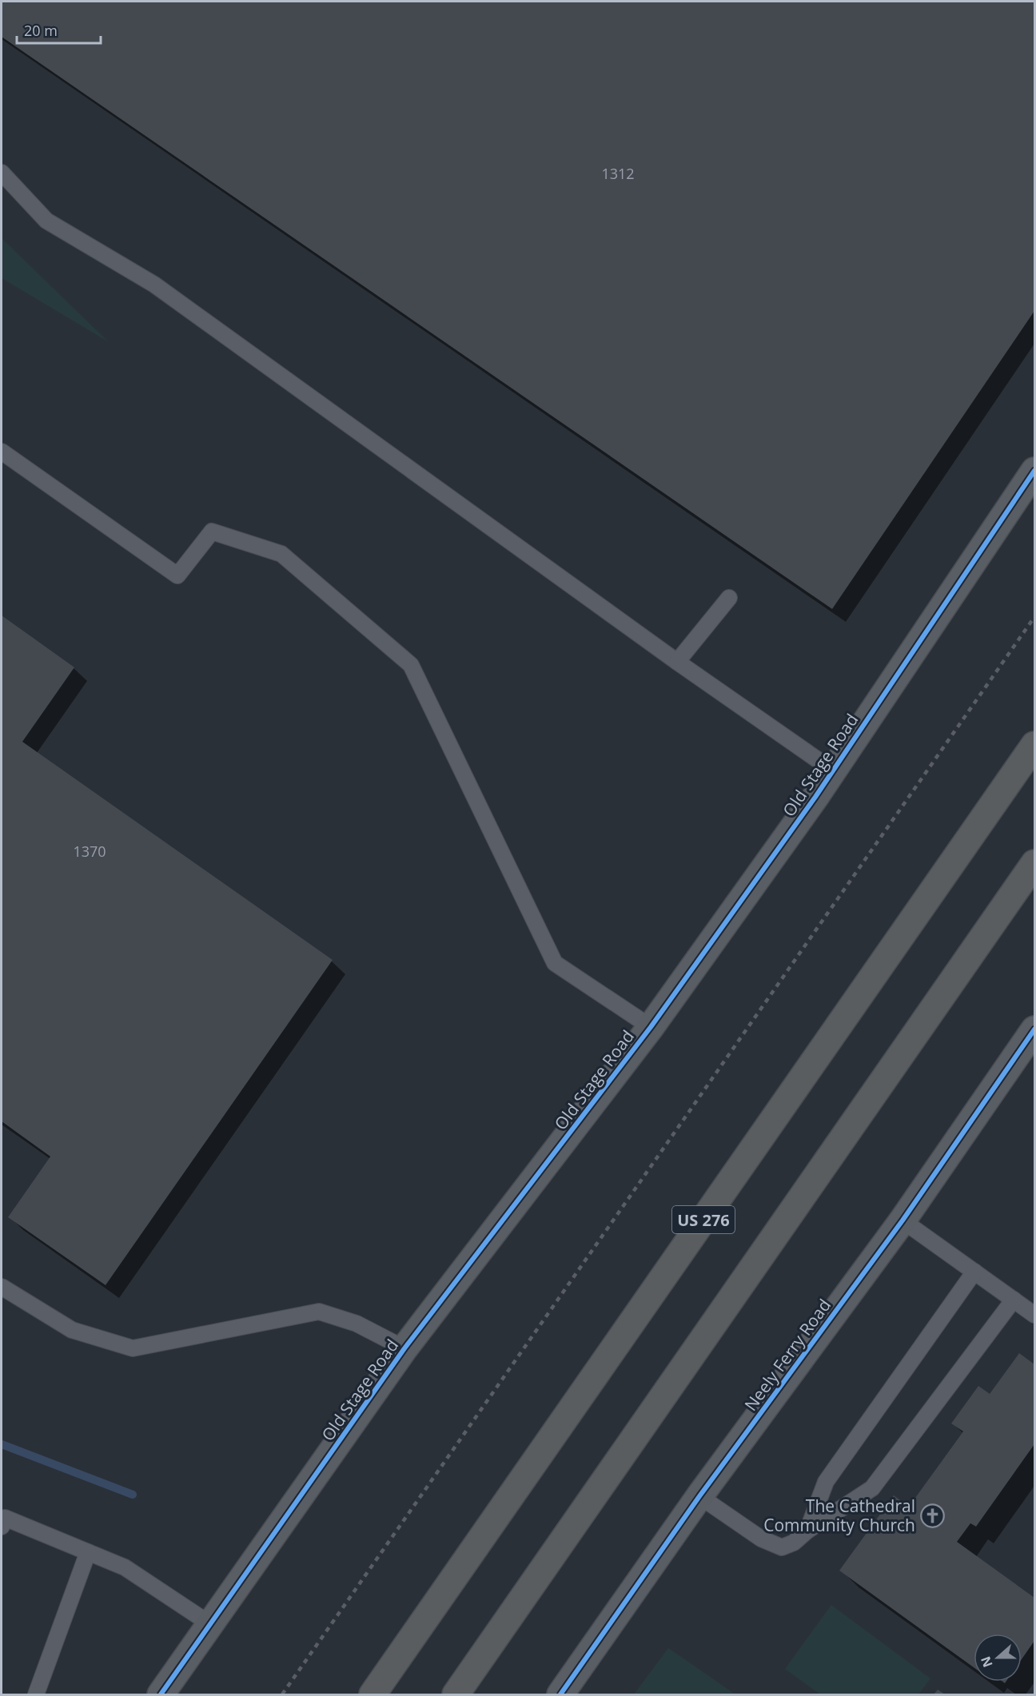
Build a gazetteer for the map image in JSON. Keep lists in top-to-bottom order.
{
  "streets": {
    "highway": ["US 276"],
    "street": ["Old Stage Road", "Neely Ferry Road"]
  },
  "places": {
    "church": ["The Cathedral Community Church"]
  },
  "house_numbers": ["1312", "1370"],
  "scale_bar": "20 m",
  "north": "left"
}
